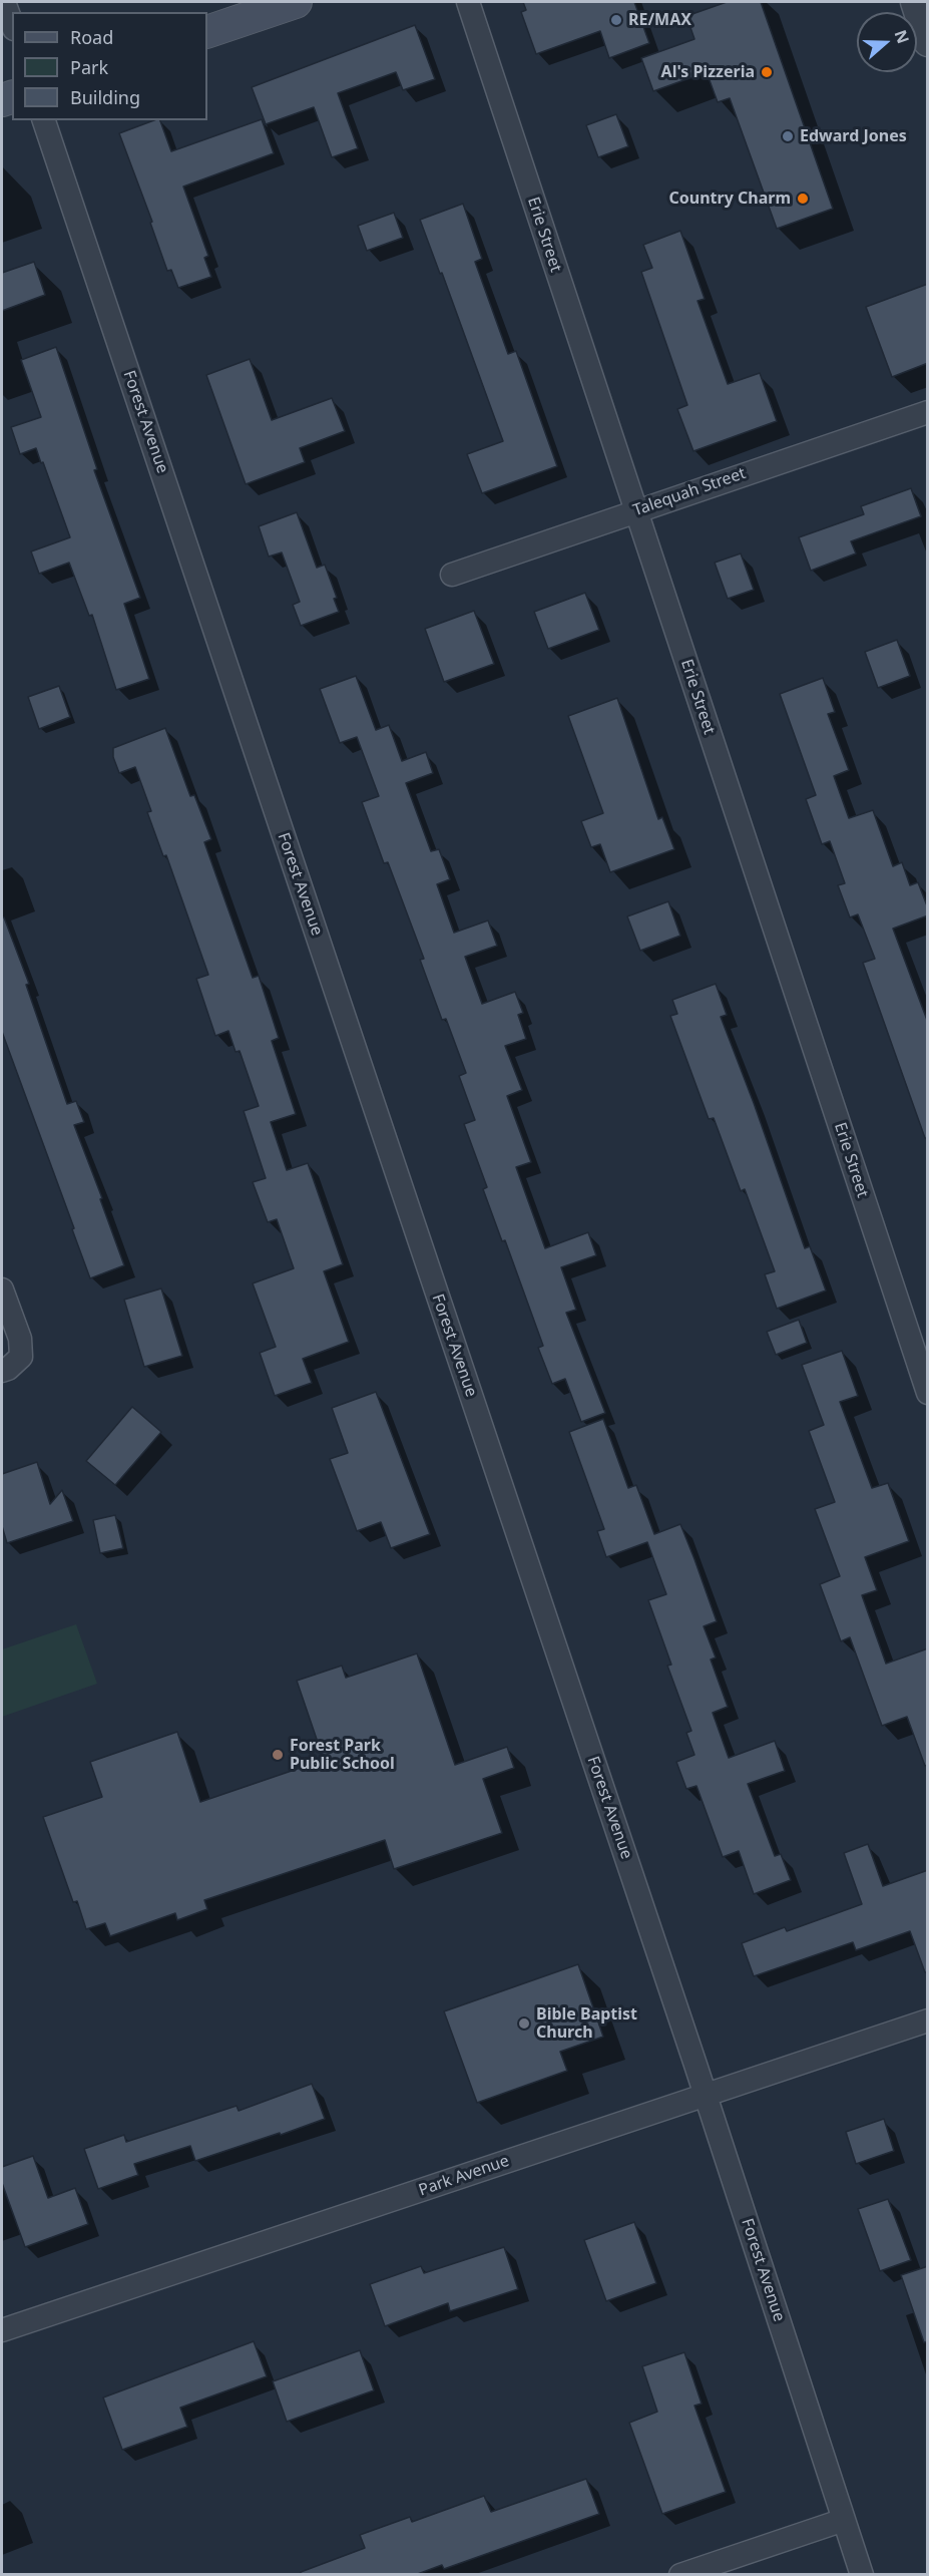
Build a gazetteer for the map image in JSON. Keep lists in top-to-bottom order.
{
  "streets": {
    "street": [
      "Erie Street",
      "Forest Avenue",
      "Talequah Street",
      "Park Avenue"
    ]
  },
  "crossings": [
    ["Erie Street", "Talequah Street"],
    ["Forest Avenue", "Park Avenue"]
  ],
  "places": [
    "RE/MAX",
    "Al's Pizzeria",
    "Edward Jones",
    "Country Charm",
    "Forest Park Public School",
    "Bible Baptist Church"
  ],
  "legend": ["Road", "Park", "Building"],
  "north": "right"
}
